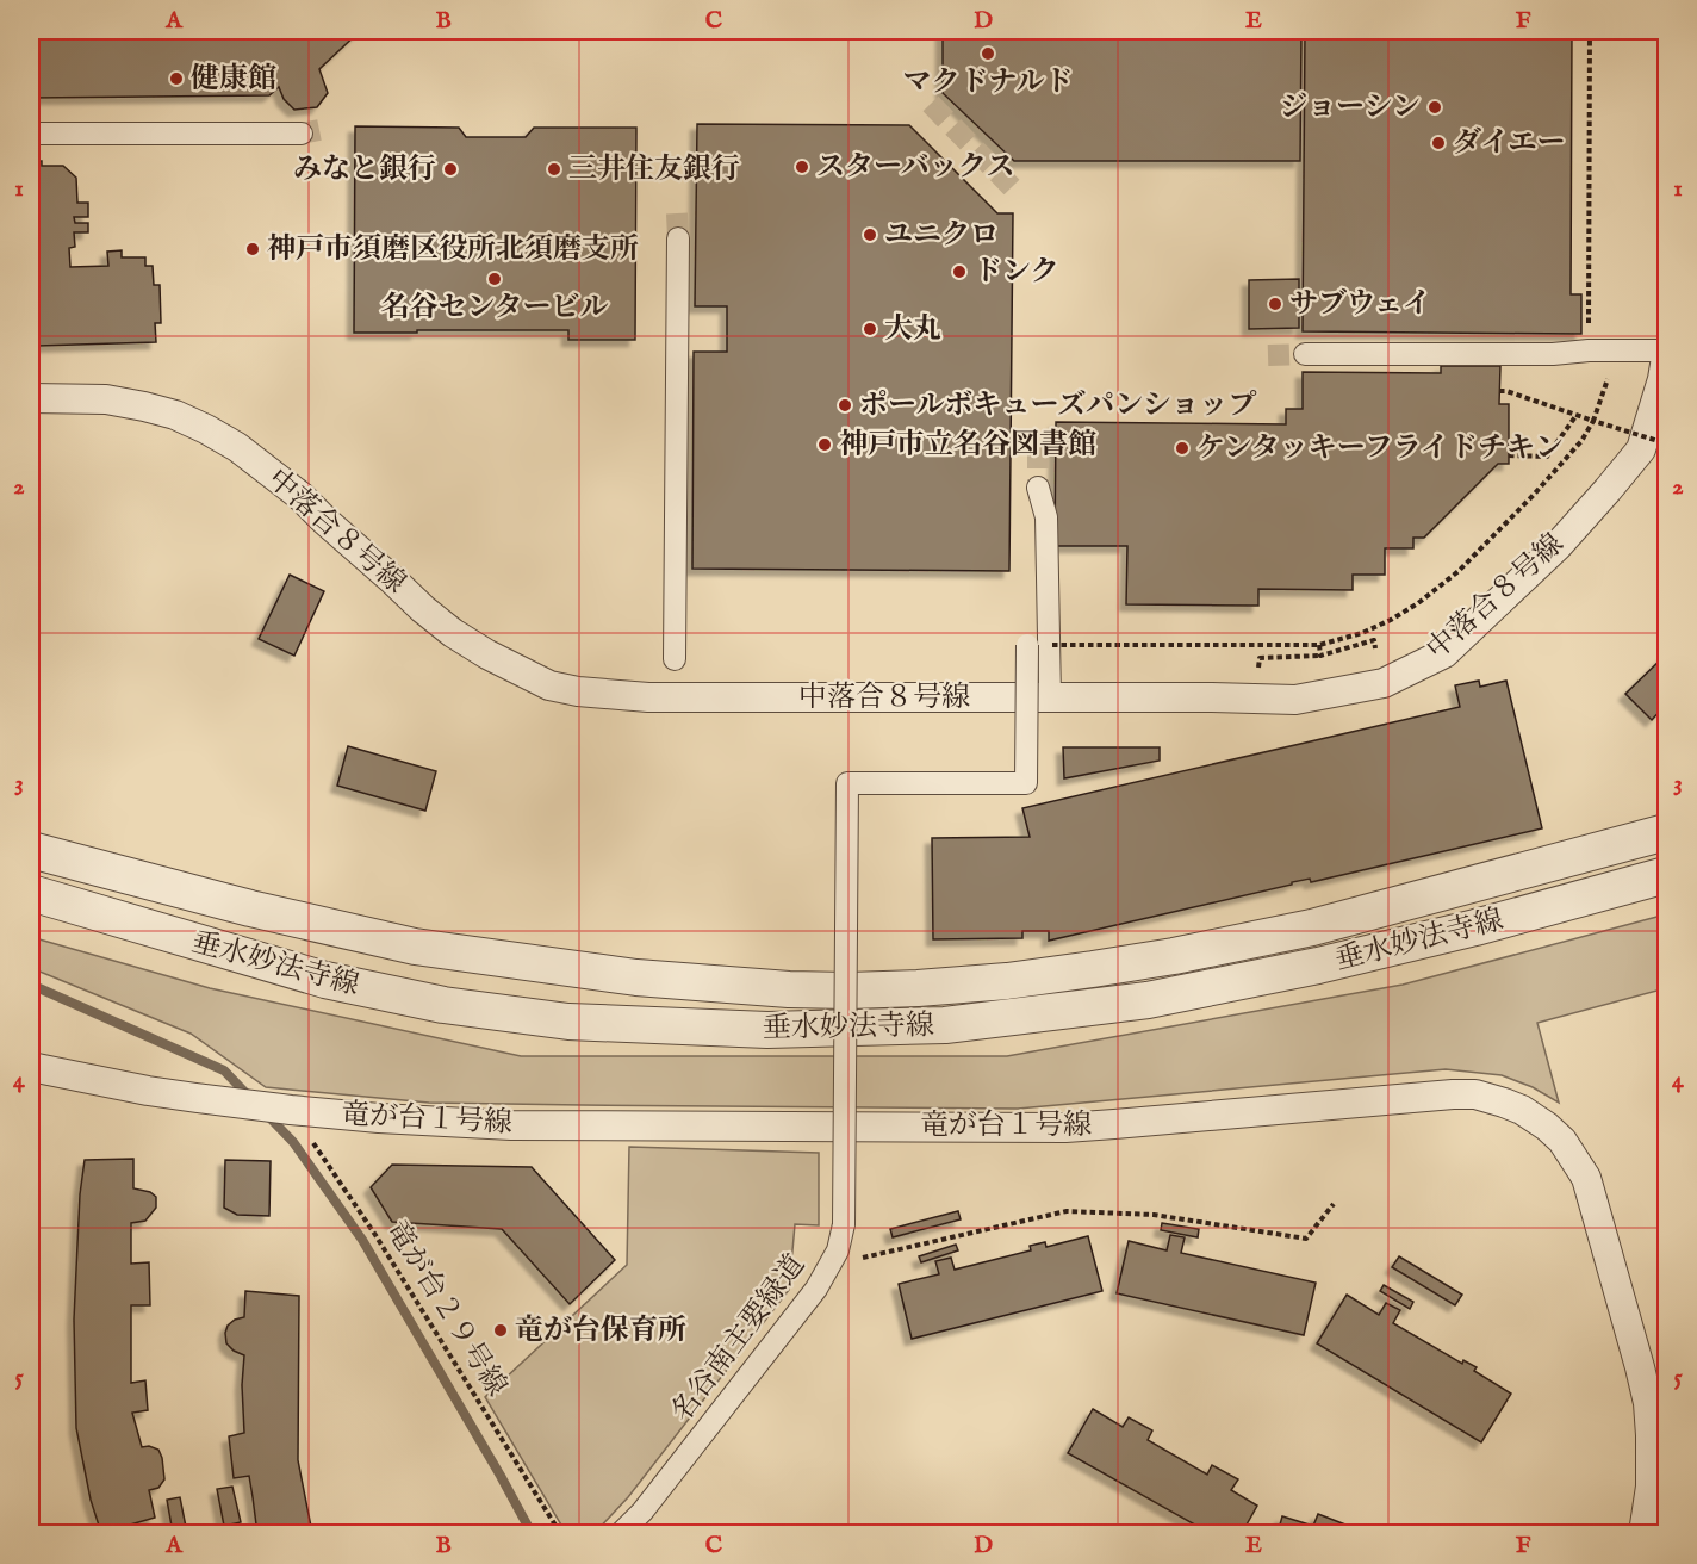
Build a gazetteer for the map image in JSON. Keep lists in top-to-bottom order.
{
  "streets": {
    "street": [
      "中落合８号線",
      "垂水妙法寺線",
      "竜が台１号線",
      "名谷南主要緑道"
    ],
    "path": ["竜が台２９号線"]
  },
  "crossings": [
    ["竜が台１号線", "竜が台２９号線"]
  ],
  "places": [
    "マクドナルド",
    "健康館",
    "ジョーシン",
    "ダイエー",
    "スターバックス",
    "みなと銀行",
    "三井住友銀行",
    "ユニクロ",
    "神戸市須磨区役所北須磨支所",
    "ドンク",
    "名谷センタービル",
    "サブウェイ",
    "大丸",
    "ポールボキューズパンショップ",
    "神戸市立名谷図書館",
    "ケンタッキーフライドチキン",
    "竜が台保育所"
  ],
  "grid": {
    "columns": [
      "A",
      "B",
      "C",
      "D",
      "E",
      "F"
    ],
    "rows": [
      "1",
      "2",
      "3",
      "4",
      "5"
    ]
  }
}
